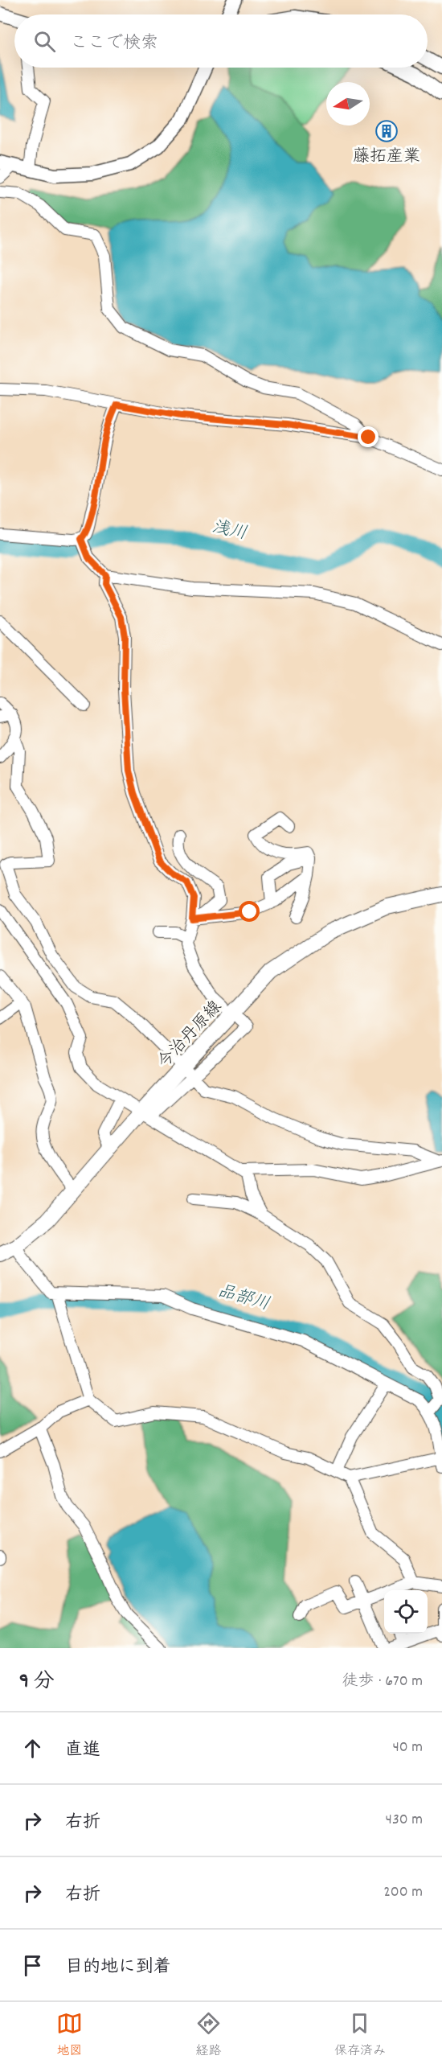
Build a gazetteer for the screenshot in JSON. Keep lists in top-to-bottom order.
{
  "streets": {
    "main road": ["今治丹原線"]
  },
  "water": ["浅川", "品部川"],
  "places": {
    "building": ["藤拓産業"]
  },
  "north": "left",
  "page": {
    "search": "ここで検索",
    "heading": ["9 分", "徒歩 · 670 m"],
    "list": [
      ["直進", "40 m"],
      ["右折", "430 m"],
      ["右折", "200 m"],
      "目的地に到着"
    ],
    "nav": ["地図", "経路", "保存済み"]
  }
}
